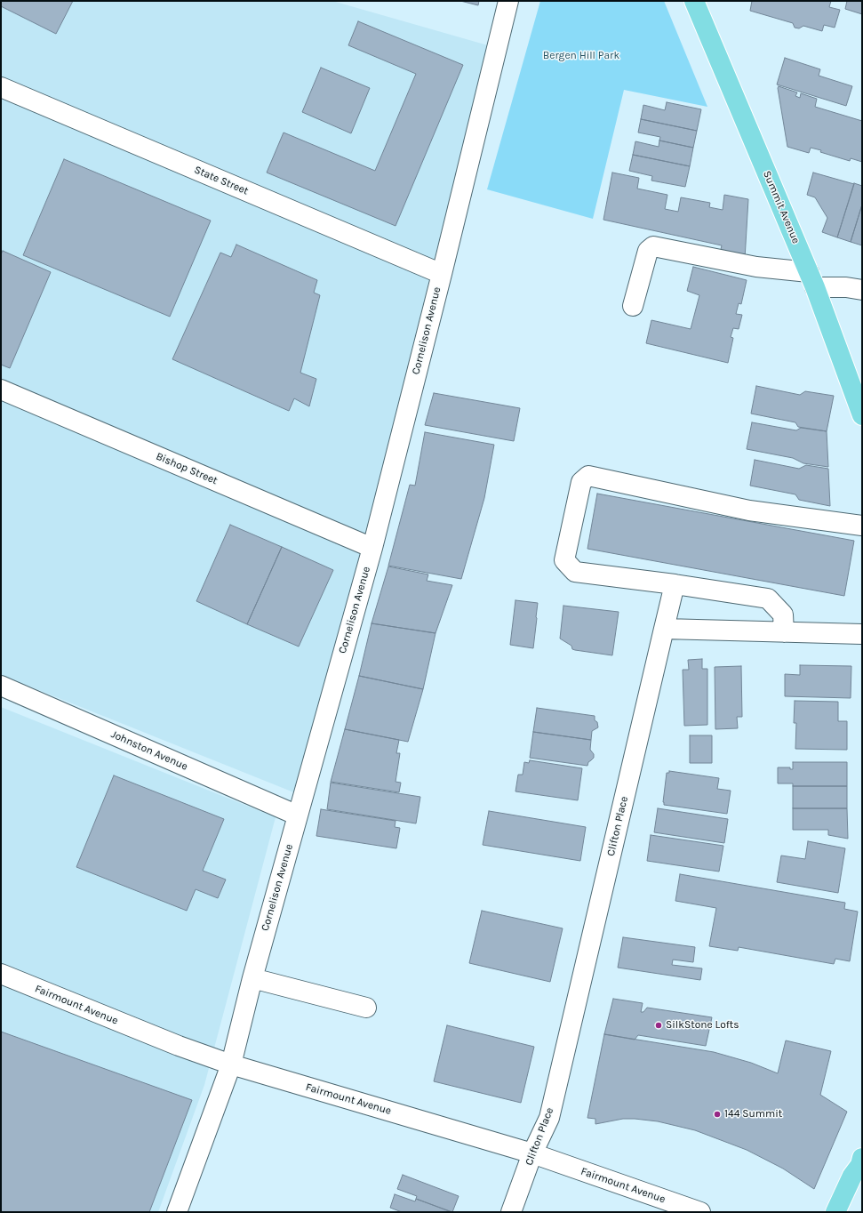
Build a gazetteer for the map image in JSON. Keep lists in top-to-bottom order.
{
  "streets": {
    "main road": ["Summit Avenue"],
    "street": [
      "State Street",
      "Cornelison Avenue",
      "Bishop Street",
      "Johnston Avenue",
      "Clifton Place",
      "Fairmount Avenue"
    ]
  },
  "crossings": [
    ["State Street", "Cornelison Avenue"],
    ["Cornelison Avenue", "Bishop Street"],
    ["Cornelison Avenue", "Johnston Avenue"],
    ["Cornelison Avenue", "Fairmount Avenue"],
    ["Clifton Place", "Fairmount Avenue"]
  ],
  "parks": ["Bergen Hill Park"],
  "places": ["SilkStone Lofts", "144 Summit"]
}
